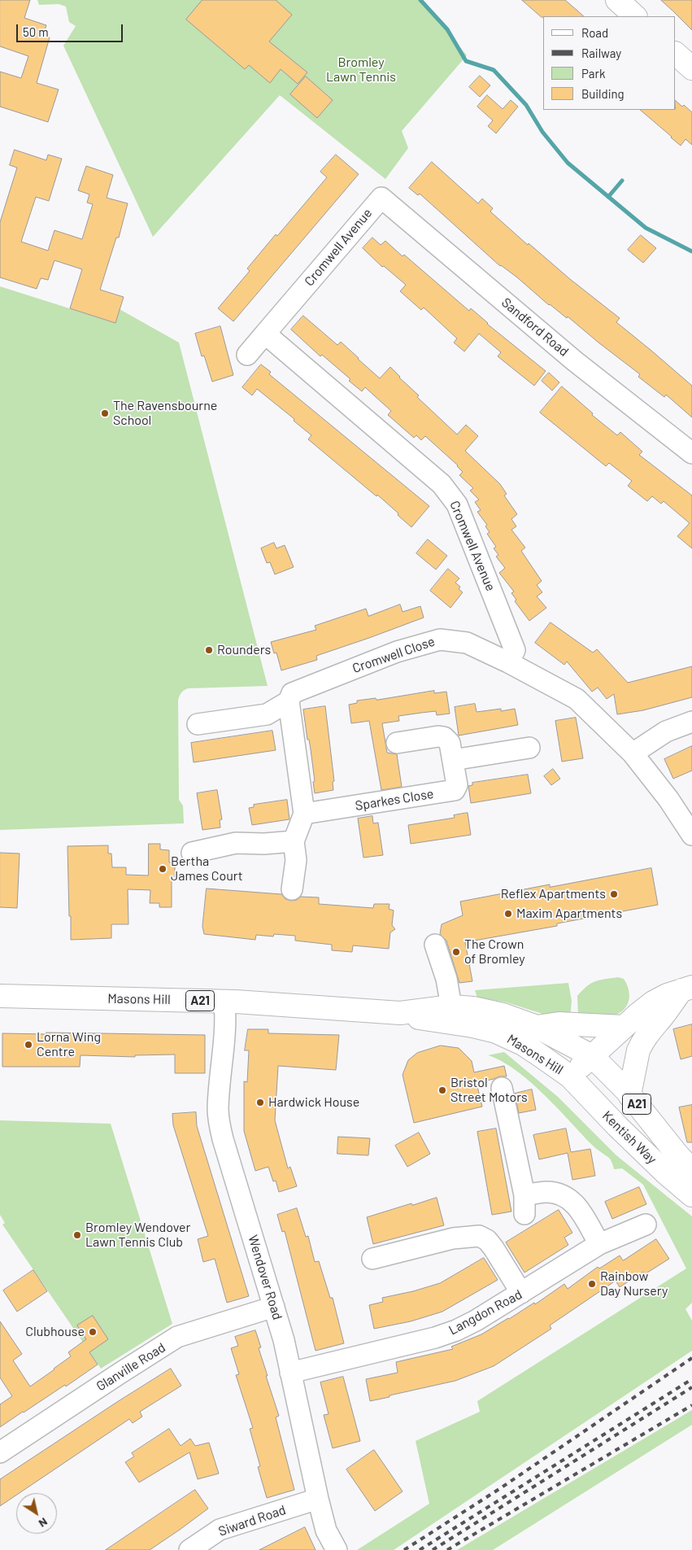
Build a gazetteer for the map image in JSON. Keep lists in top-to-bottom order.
{
  "streets": {
    "main road": ["Masons Hill", "A21", "Kentish Way"],
    "street": [
      "Cromwell Avenue",
      "Sandford Road",
      "Cromwell Close",
      "Sparkes Close",
      "Wendover Road",
      "Langdon Road",
      "Glanville Road",
      "Siward Road"
    ]
  },
  "crossings": [
    ["Cromwell Avenue", "Sandford Road"],
    ["Cromwell Avenue", "Cromwell Close"],
    ["Masons Hill", "Kentish Way"],
    ["Masons Hill", "Wendover Road"],
    ["Wendover Road", "Langdon Road"],
    ["Wendover Road", "Glanville Road"],
    ["Wendover Road", "Siward Road"]
  ],
  "parks": ["Bromley Lawn Tennis"],
  "places": [
    "The Ravensbourne School",
    "Rounders",
    "Bertha James Court",
    "Reflex Apartments",
    "Maxim Apartments",
    "The Crown of Bromley",
    "Lorna Wing Centre",
    "Bristol Street Motors",
    "Hardwick House",
    "Bromley Wendover Lawn Tennis Club",
    "Rainbow Day Nursery",
    "Clubhouse"
  ],
  "legend": [
    "Road",
    "Railway",
    "Park",
    "Building"
  ],
  "scale_bar": "50 m",
  "north": "bottom right"
}
